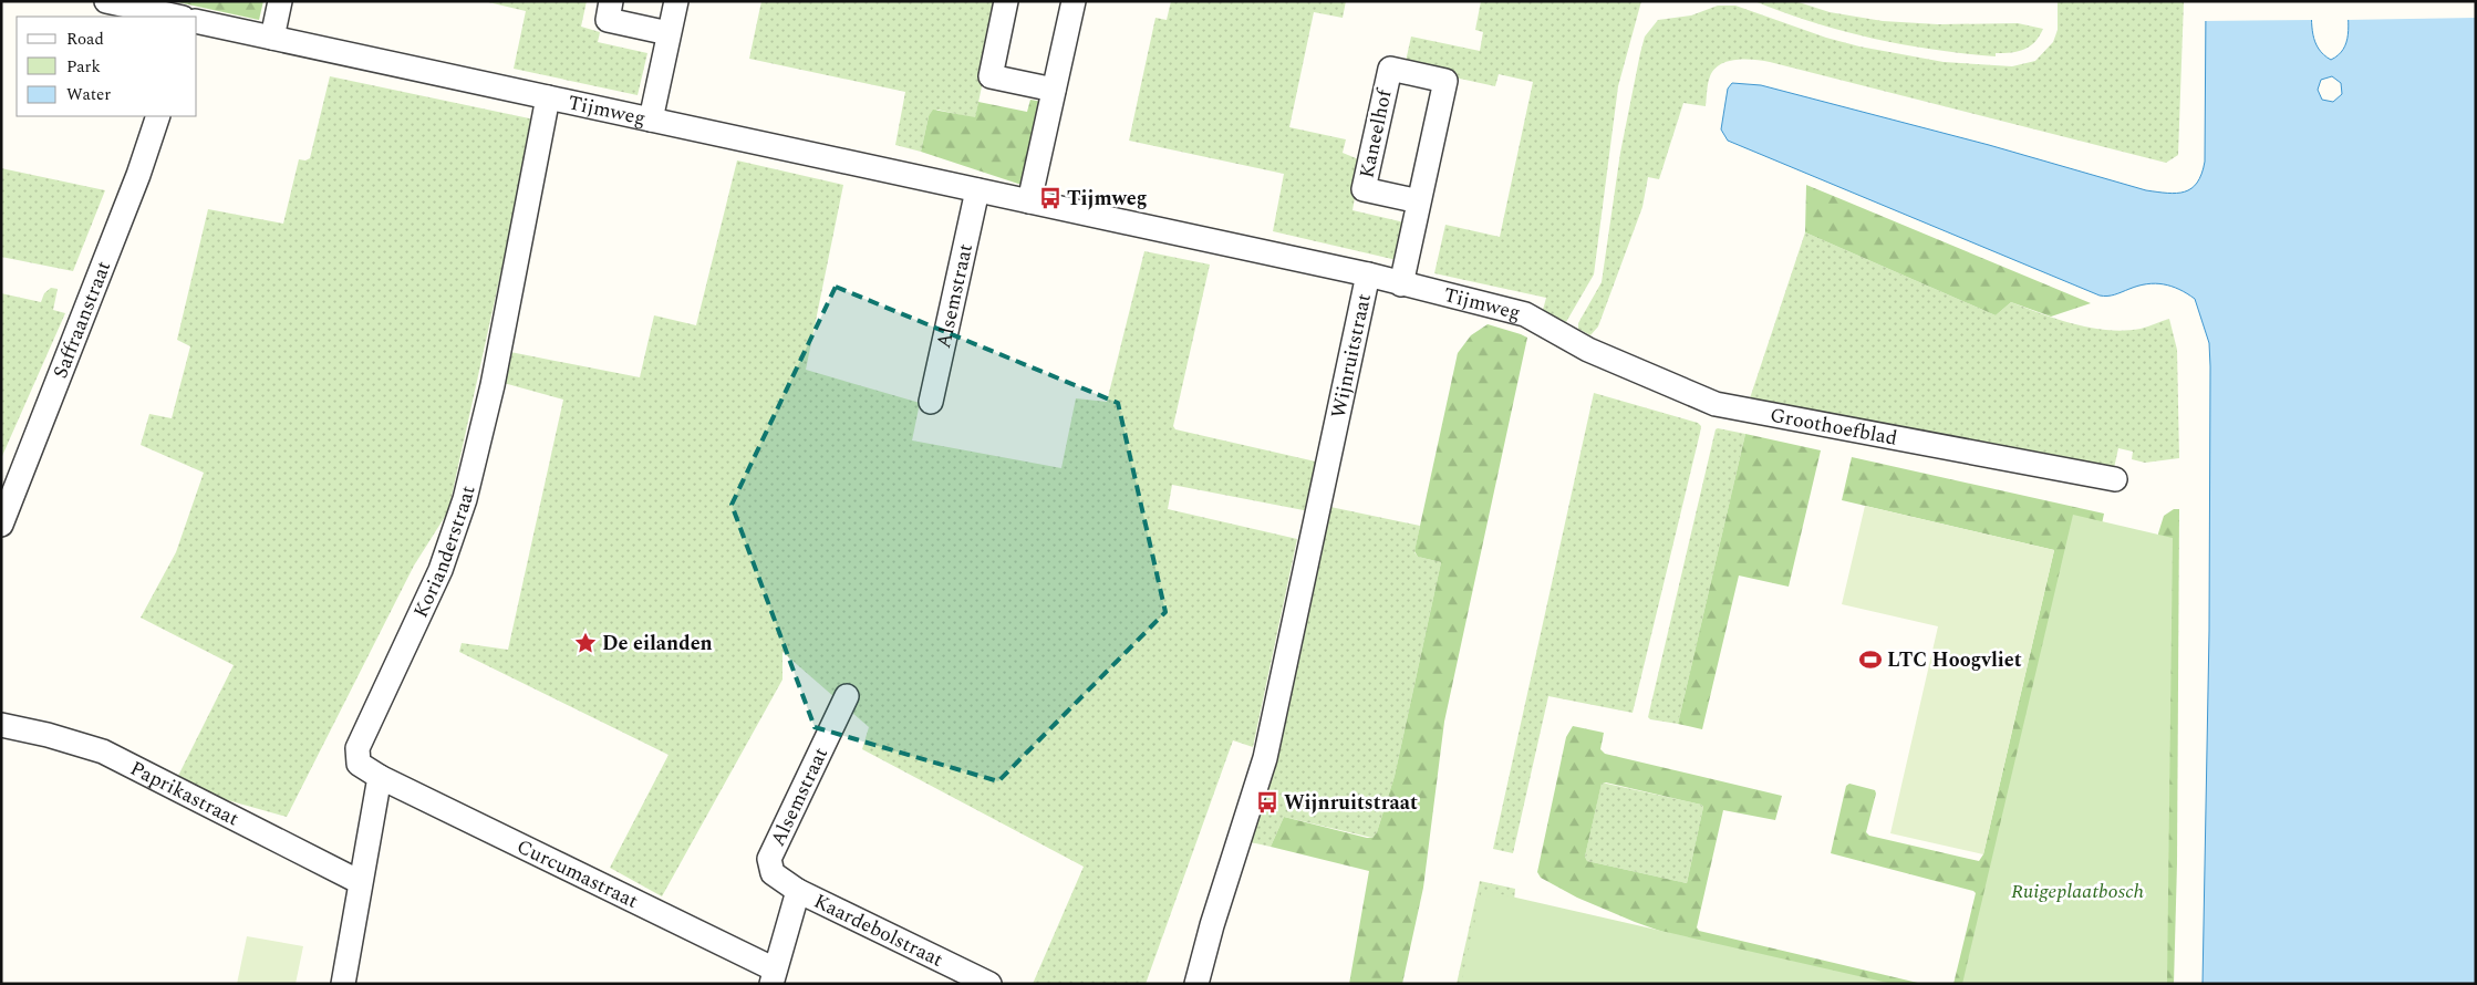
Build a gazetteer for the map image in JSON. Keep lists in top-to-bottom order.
{
  "streets": {
    "street": [
      "Tijmweg",
      "Kaneelhof",
      "Alsemstraat",
      "Saffraanstraat",
      "Wijnruitstraat",
      "Groothoefblad",
      "Korianderstraat",
      "Paprikastraat",
      "Curcumastraat",
      "Kaardebolstraat"
    ]
  },
  "crossings": [
    ["Tijmweg", "Kaneelhof"],
    ["Tijmweg", "Alsemstraat"],
    ["Tijmweg", "Wijnruitstraat"],
    ["Tijmweg", "Groothoefblad"],
    ["Tijmweg", "Korianderstraat"],
    ["Alsemstraat", "Kaardebolstraat"],
    ["Korianderstraat", "Curcumastraat"]
  ],
  "parks": ["Ruigeplaatbosch"],
  "places": {
    "bus stop": ["Tijmweg", "Wijnruitstraat"],
    "place": ["De eilanden"],
    "sports": ["LTC Hoogvliet"]
  },
  "legend": ["Road", "Park", "Water"]
}
